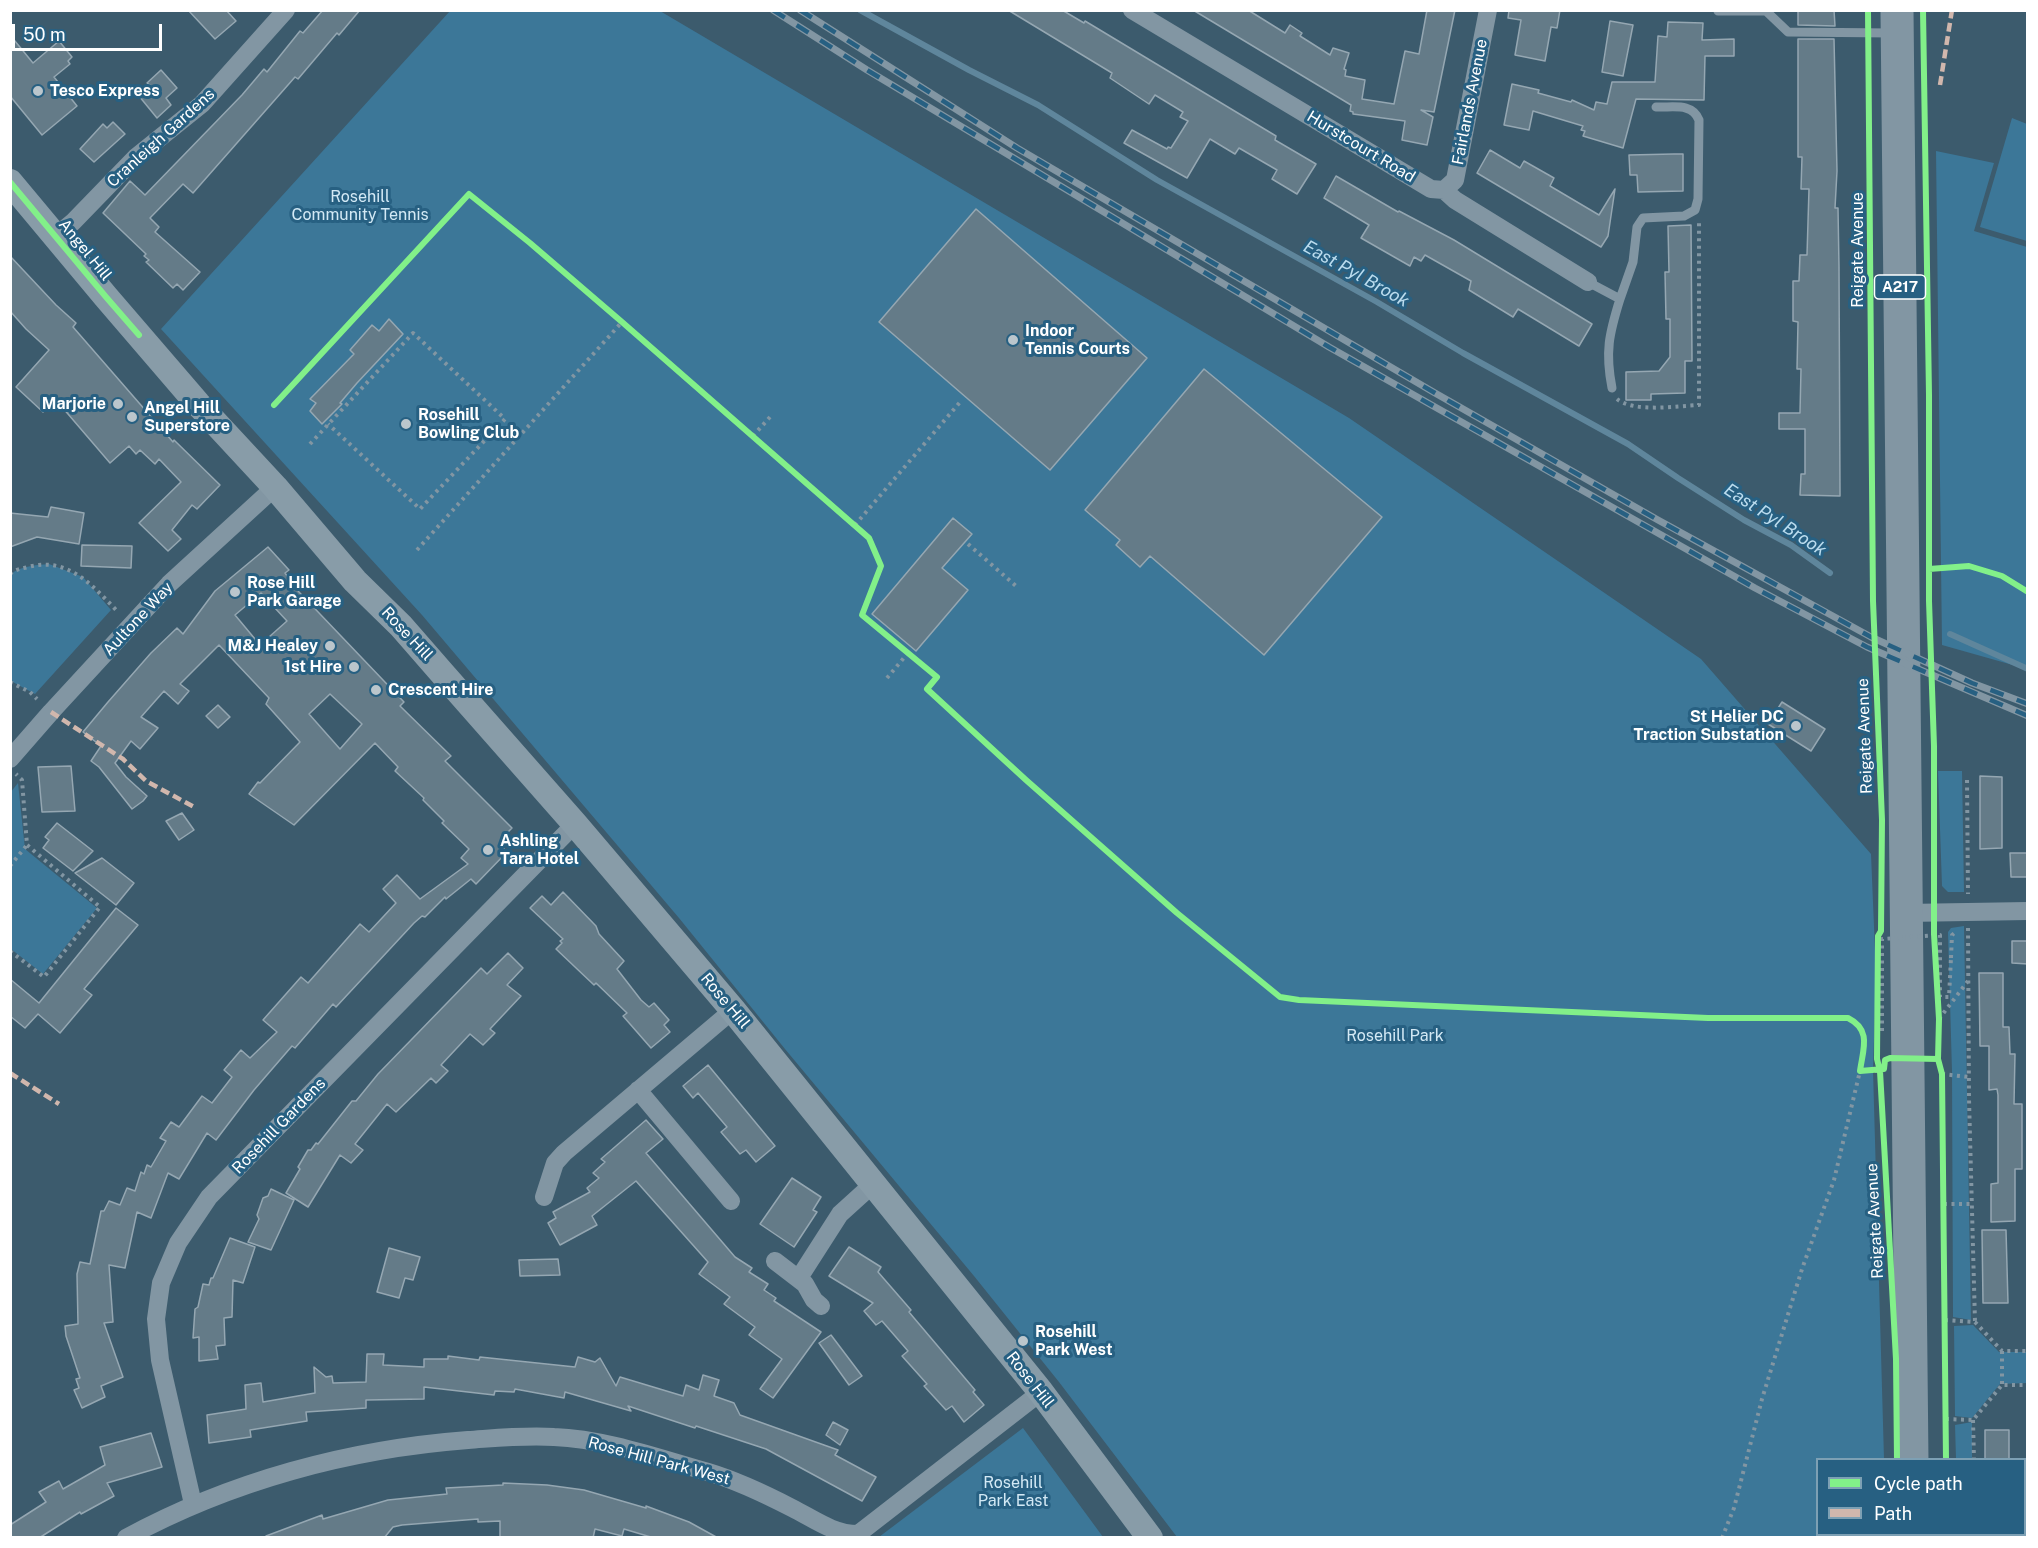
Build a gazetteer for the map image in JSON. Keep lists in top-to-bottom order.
{
  "streets": {
    "highway": ["Reigate Avenue", "A217"],
    "main road": ["Angel Hill", "Rose Hill"],
    "street": [
      "Fairlands Avenue",
      "Cranleigh Gardens",
      "Hurstcourt Road",
      "Aultone Way",
      "Rosehill Gardens",
      "Rose Hill Park West"
    ]
  },
  "crossings": [
    ["Fairlands Avenue", "Hurstcourt Road"],
    ["Cranleigh Gardens", "Angel Hill"],
    ["Angel Hill", "Aultone Way"],
    ["Angel Hill", "Rose Hill"],
    ["Aultone Way", "Rose Hill"],
    ["Rose Hill", "Rosehill Gardens"],
    ["Rose Hill", "Rose Hill Park West"],
    ["Rosehill Gardens", "Rose Hill Park West"]
  ],
  "water": ["East Pyl Brook"],
  "parks": ["Rosehill Community Tennis", "Rosehill Park", "Rosehill Park East"],
  "places": [
    "Tesco Express",
    "Indoor Tennis Courts",
    "Marjorie",
    "Angel Hill Superstore",
    "Rosehill Bowling Club",
    "Rose Hill Park Garage",
    "M&J Healey",
    "1st Hire",
    "Crescent Hire",
    "St Helier DC Traction Substation",
    "Ashling Tara Hotel",
    "Rosehill Park West"
  ],
  "legend": ["Cycle path", "Path"],
  "scale_bar": "50 m"
}
